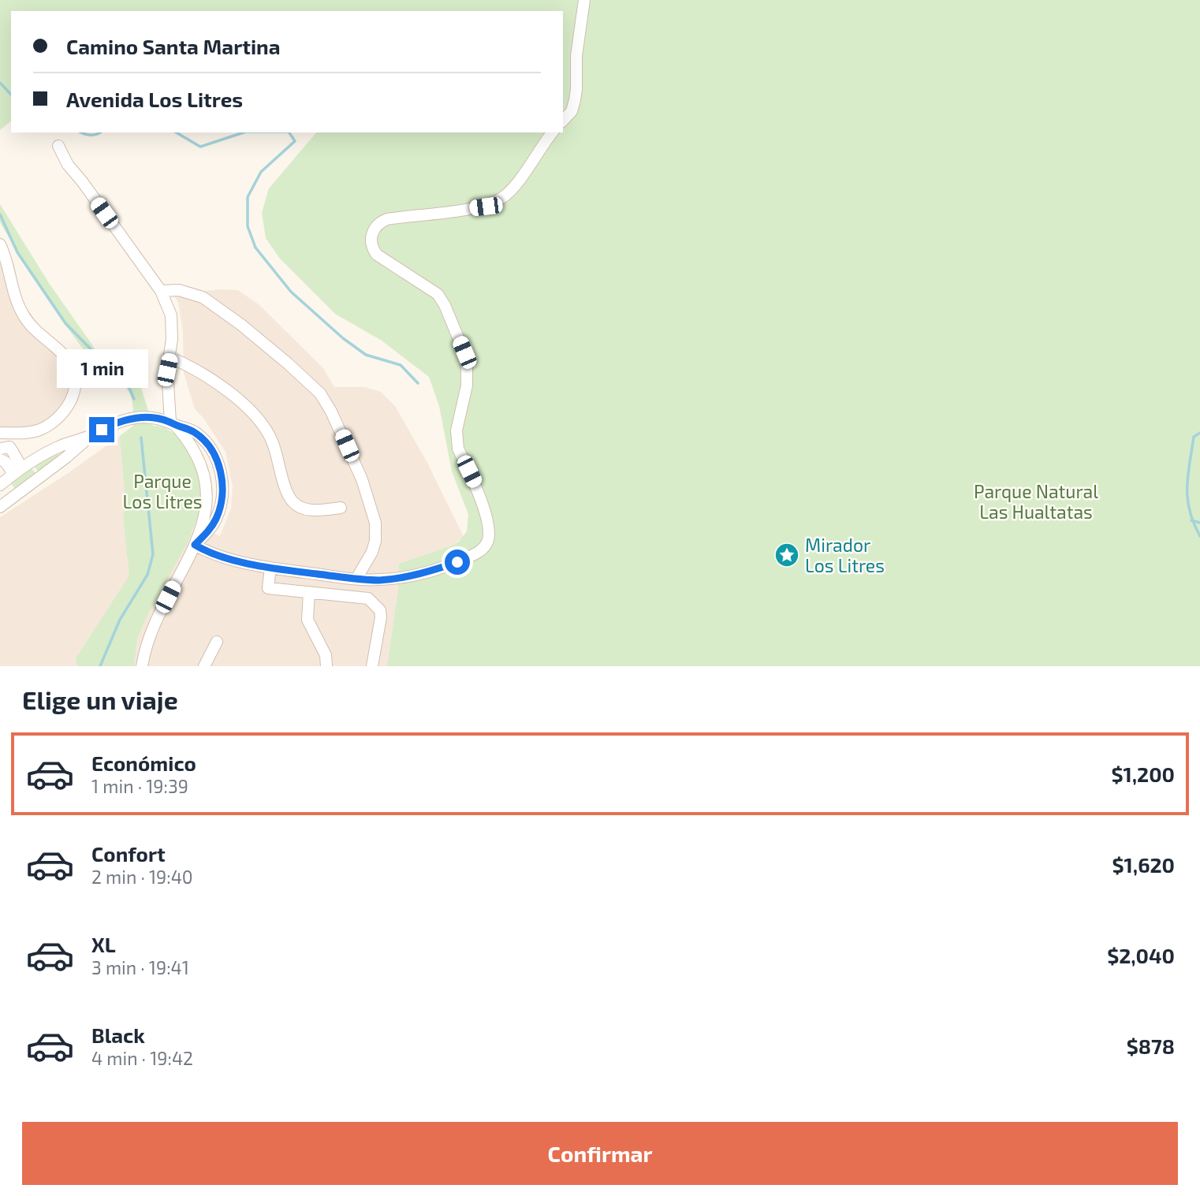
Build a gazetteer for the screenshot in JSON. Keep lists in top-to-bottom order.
{
  "parks": ["Parque Los Litres", "Parque Natural Las Hualtatas"],
  "places": {
    "place": ["Mirador Los Litres"]
  },
  "page": {
    "banner": ["Camino Santa Martina", "Avenida Los Litres"],
    "bubble": "1 min",
    "heading": "Elige un viaje",
    "list": [
      {
        "name": "Económico",
        "note": "1 min · 19:39",
        "value": "$1,200"
      },
      {
        "name": "Confort",
        "note": "2 min · 19:40",
        "value": "$1,620"
      },
      {
        "name": "XL",
        "note": "3 min · 19:41",
        "value": "$2,040"
      },
      {
        "name": "Black",
        "note": "4 min · 19:42",
        "value": "$878"
      }
    ],
    "buttons": "Confirmar"
  }
}
